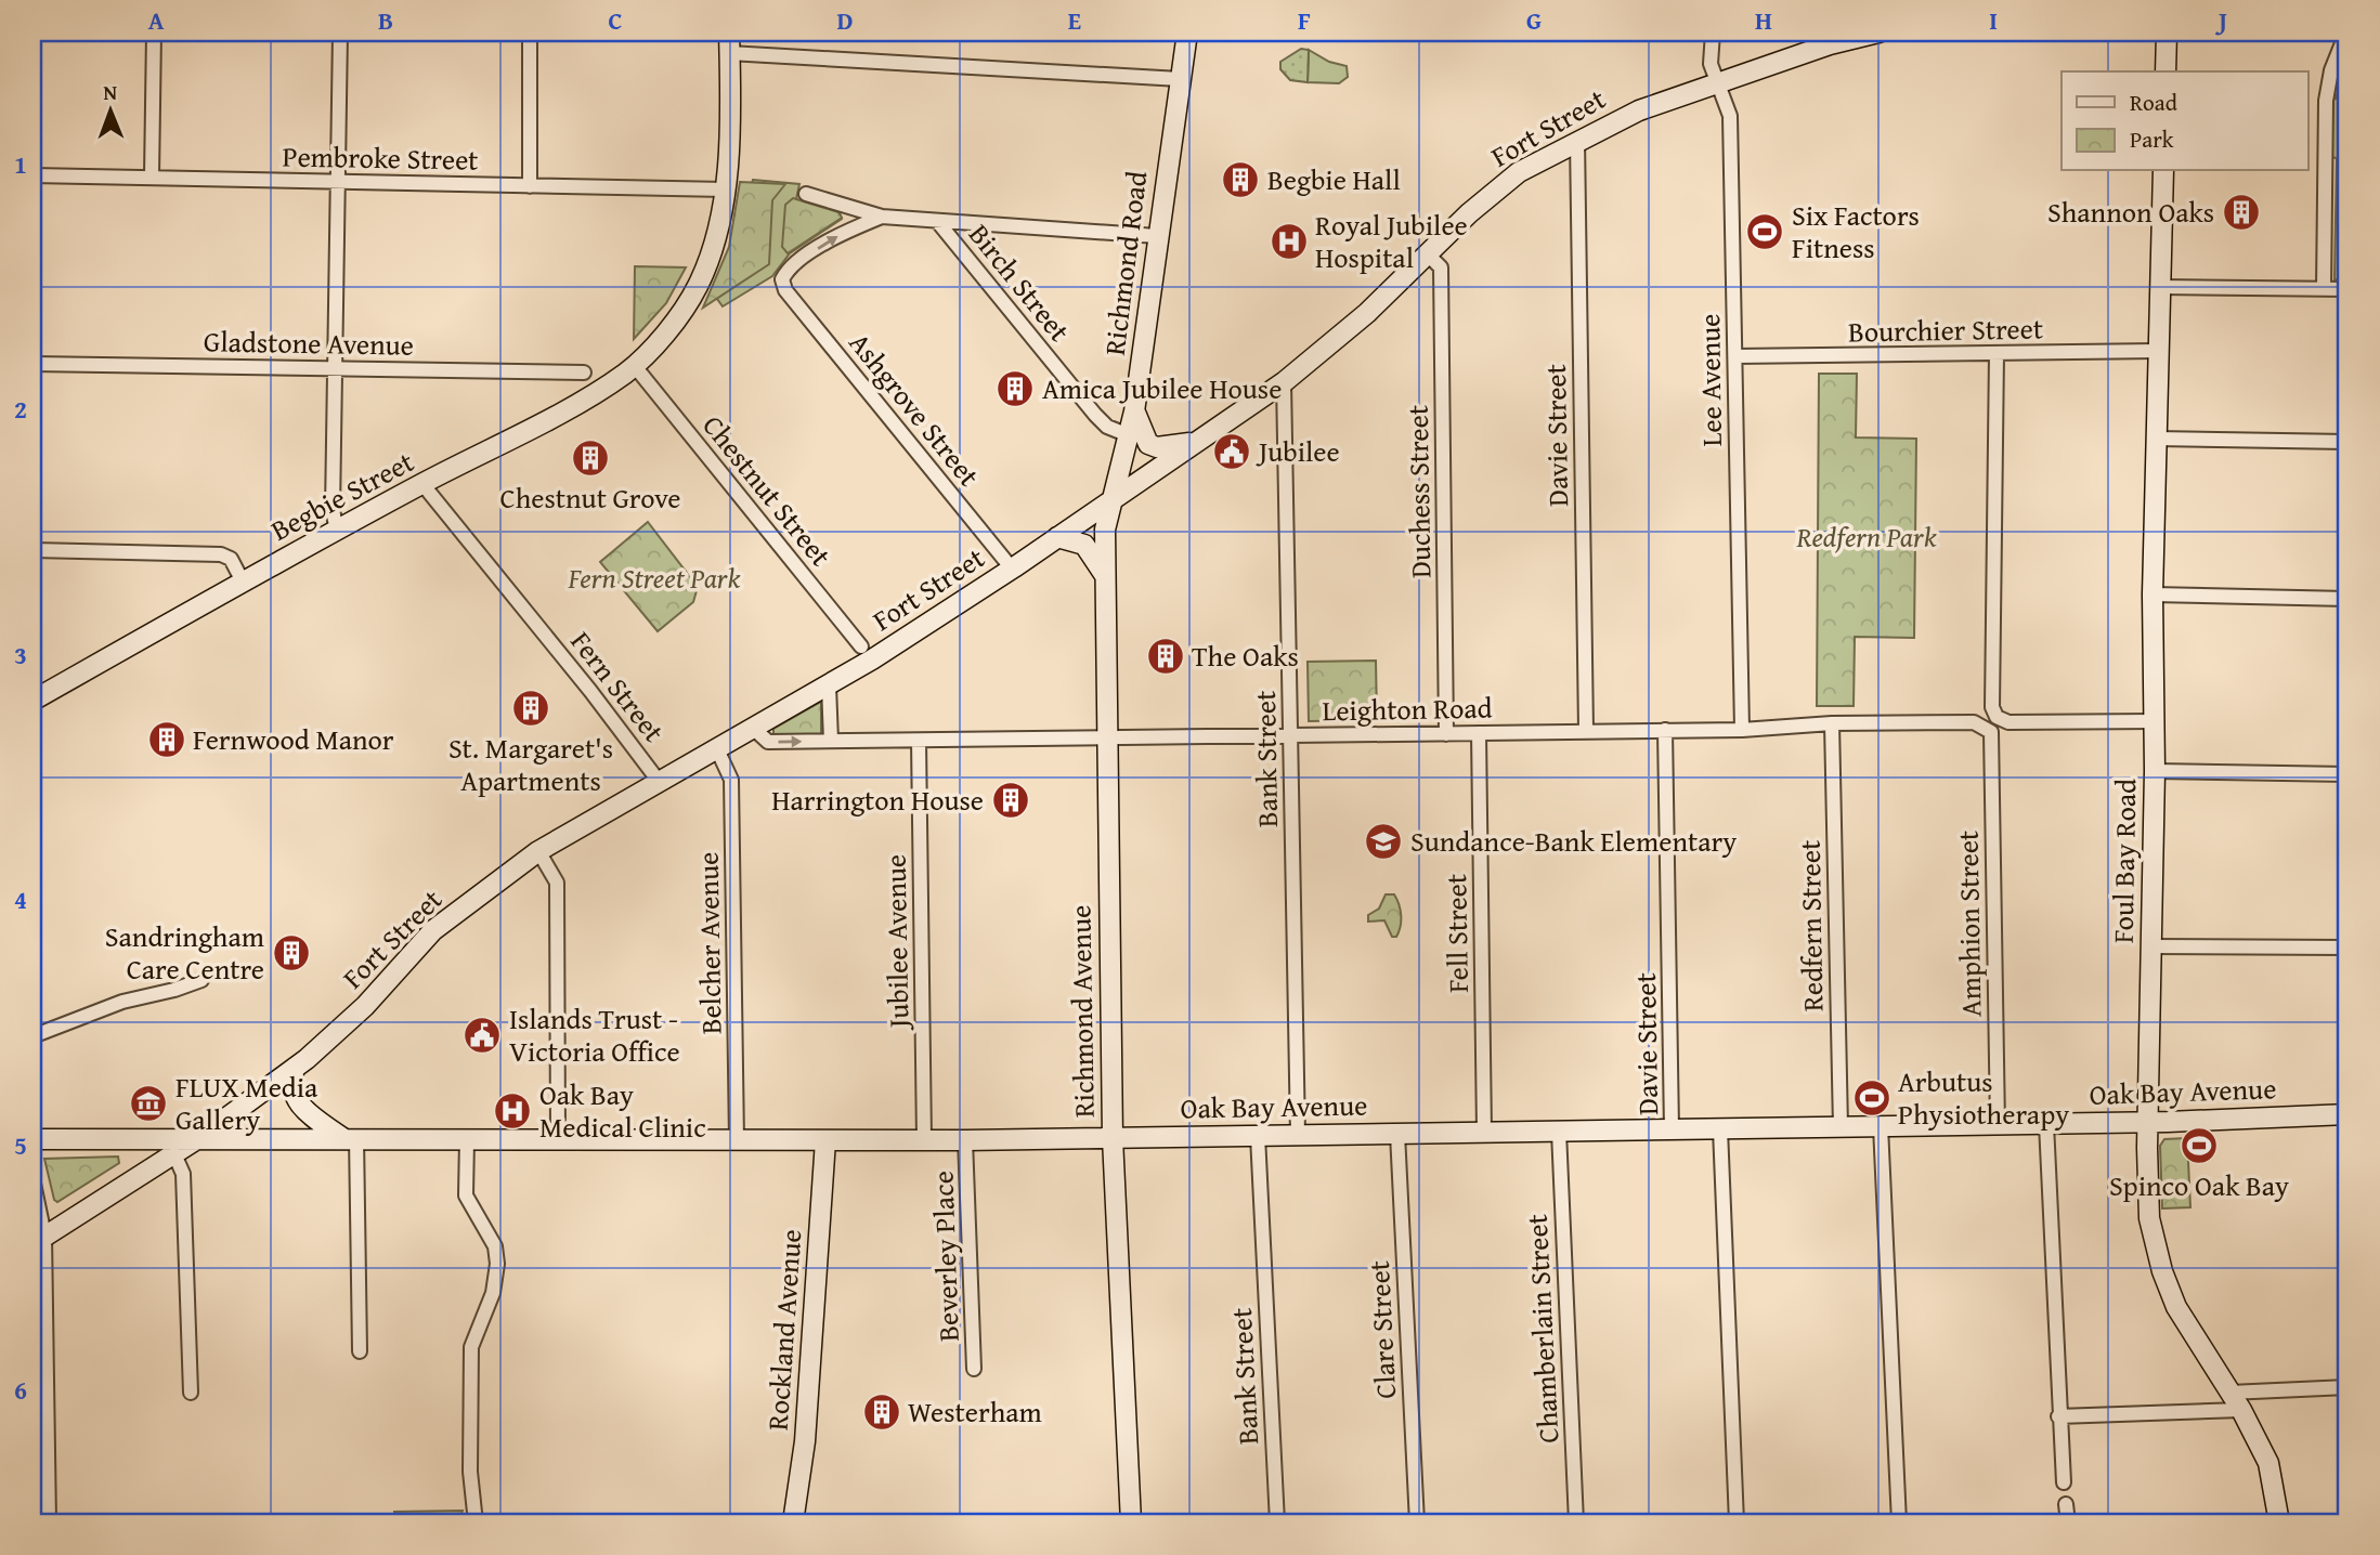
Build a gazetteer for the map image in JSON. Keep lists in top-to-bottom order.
{
  "streets": {
    "main road": [
      "Fort Street",
      "Richmond Road",
      "Begbie Street",
      "Foul Bay Road",
      "Richmond Avenue",
      "Oak Bay Avenue",
      "Rockland Avenue"
    ],
    "street": [
      "Pembroke Street",
      "Birch Street",
      "Bourchier Street",
      "Gladstone Avenue",
      "Lee Avenue",
      "Ashgrove Street",
      "Davie Street",
      "Chestnut Street",
      "Duchess Street",
      "Fern Street",
      "Leighton Road",
      "Bank Street",
      "Amphion Street",
      "Redfern Street",
      "Fell Street",
      "Jubilee Avenue",
      "Belcher Avenue",
      "Beverley Place",
      "Chamberlain Street",
      "Clare Street"
    ]
  },
  "crossings": [
    ["Fort Street", "Richmond Road"],
    ["Fort Street", "Lee Avenue"],
    ["Fort Street", "Ashgrove Street"],
    ["Fort Street", "Davie Street"],
    ["Fort Street", "Duchess Street"],
    ["Fort Street", "Fern Street"],
    ["Fort Street", "Leighton Road"],
    ["Fort Street", "Bank Street"],
    ["Fort Street", "Belcher Avenue"],
    ["Fort Street", "Richmond Avenue"],
    ["Fort Street", "Oak Bay Avenue"],
    ["Pembroke Street", "Begbie Street"],
    ["Richmond Road", "Birch Street"],
    ["Richmond Road", "Richmond Avenue"],
    ["Bourchier Street", "Lee Avenue"],
    ["Bourchier Street", "Foul Bay Road"],
    ["Lee Avenue", "Leighton Road"],
    ["Davie Street", "Leighton Road"],
    ["Davie Street", "Oak Bay Avenue"],
    ["Chestnut Street", "Begbie Street"],
    ["Duchess Street", "Leighton Road"],
    ["Begbie Street", "Fern Street"],
    ["Leighton Road", "Bank Street"],
    ["Leighton Road", "Amphion Street"],
    ["Leighton Road", "Redfern Street"],
    ["Leighton Road", "Fell Street"],
    ["Leighton Road", "Jubilee Avenue"],
    ["Leighton Road", "Richmond Avenue"],
    ["Bank Street", "Oak Bay Avenue"],
    ["Foul Bay Road", "Oak Bay Avenue"],
    ["Amphion Street", "Oak Bay Avenue"],
    ["Redfern Street", "Oak Bay Avenue"],
    ["Fell Street", "Oak Bay Avenue"],
    ["Jubilee Avenue", "Oak Bay Avenue"],
    ["Belcher Avenue", "Oak Bay Avenue"],
    ["Richmond Avenue", "Oak Bay Avenue"],
    ["Oak Bay Avenue", "Beverley Place"],
    ["Oak Bay Avenue", "Chamberlain Street"],
    ["Oak Bay Avenue", "Rockland Avenue"],
    ["Oak Bay Avenue", "Clare Street"]
  ],
  "parks": ["Redfern Park", "Fern Street Park"],
  "places": {
    "building": [
      "Begbie Hall",
      "Shannon Oaks",
      "Amica Jubilee House",
      "Chestnut Grove",
      "The Oaks",
      "St. Margaret's Apartments",
      "Fernwood Manor",
      "Harrington House",
      "Sandringham Care Centre",
      "Westerham"
    ],
    "sports": ["Six Factors Fitness", "Arbutus Physiotherapy", "Spinco Oak Bay"],
    "hospital": ["Royal Jubilee Hospital", "Oak Bay Medical Clinic"],
    "public building": ["Jubilee", "Islands Trust - Victoria Office"],
    "school or university": ["Sundance-Bank Elementary"],
    "museum": ["FLUX Media Gallery"]
  },
  "legend": ["Road", "Park"],
  "north": "top",
  "grid": {
    "columns": [
      "A",
      "B",
      "C",
      "D",
      "E",
      "F",
      "G",
      "H",
      "I",
      "J"
    ],
    "rows": [
      "1",
      "2",
      "3",
      "4",
      "5",
      "6"
    ]
  }
}
